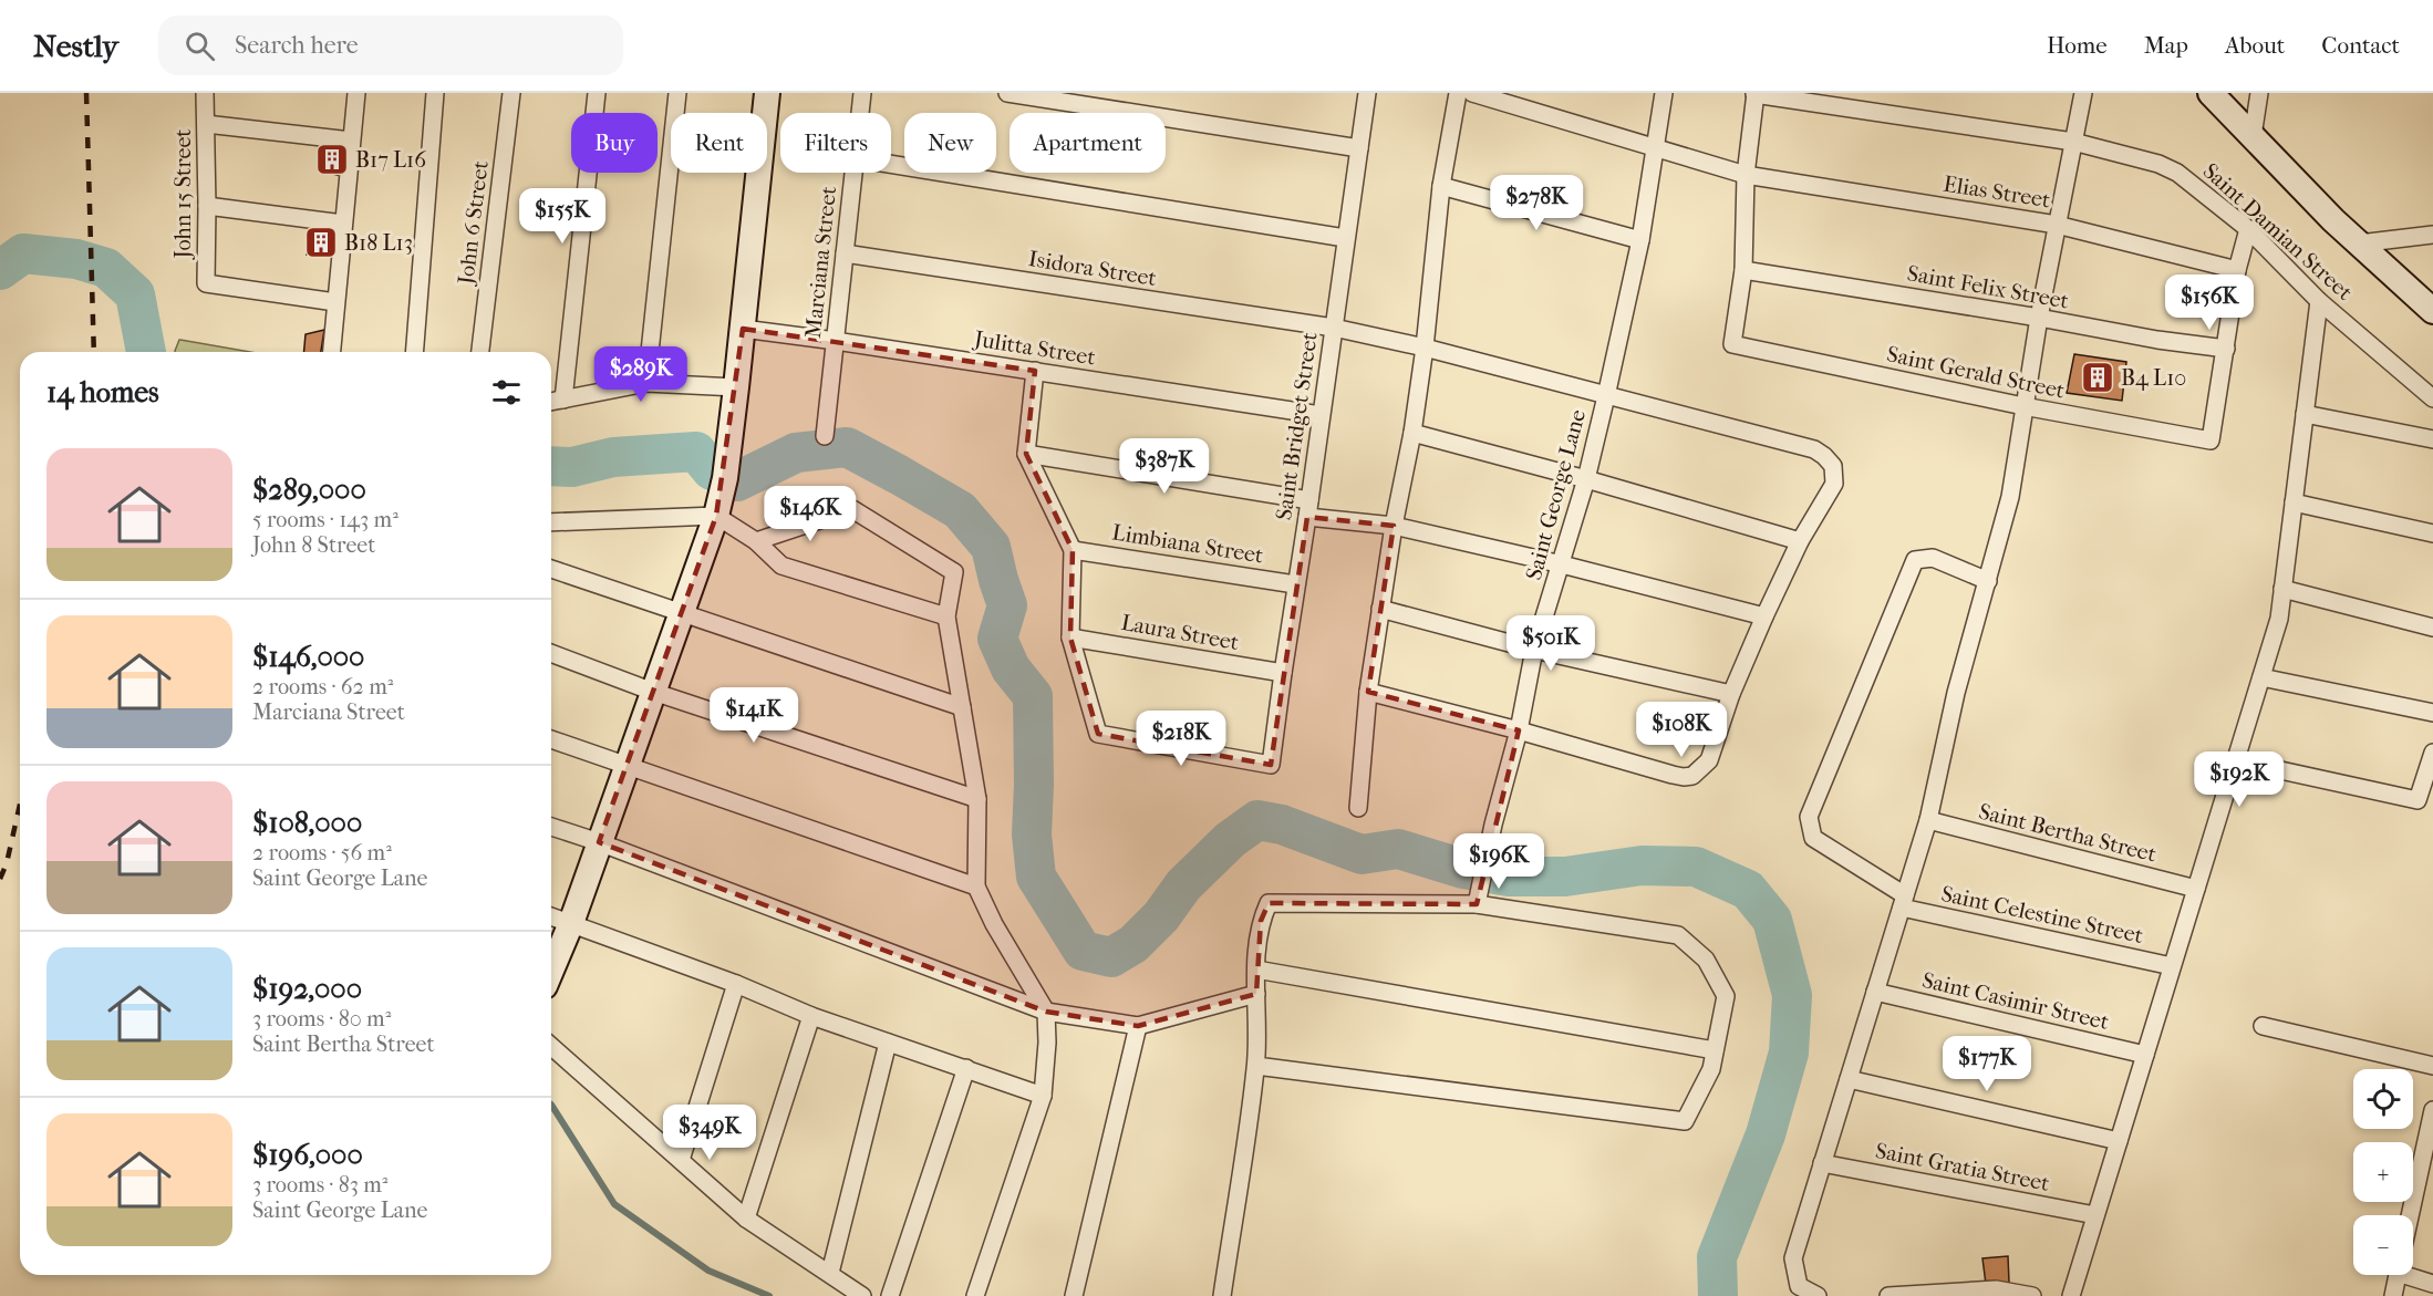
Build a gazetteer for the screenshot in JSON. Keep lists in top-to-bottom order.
{
  "streets": {
    "street": [
      "Elias Street",
      "John 15 Street",
      "John 6 Street",
      "Saint Damian Street",
      "Marciana Street",
      "Isidora Street",
      "Saint Felix Street",
      "Julitta Street",
      "Saint Gerald Street",
      "Saint Bridget Street",
      "Saint George Lane",
      "Limbiana Street",
      "Laura Street",
      "Saint Bertha Street",
      "Saint Celestine Street",
      "Saint Casimir Street",
      "Saint Gratia Street"
    ]
  },
  "crossings": [
    ["Elias Street", "Saint George Lane"],
    ["Marciana Street", "Isidora Street"],
    ["Marciana Street", "Julitta Street"],
    ["Isidora Street", "Saint Bridget Street"],
    ["Isidora Street", "Saint George Lane"],
    ["Saint Felix Street", "Saint Gerald Street"],
    ["Julitta Street", "Saint Bridget Street"],
    ["Saint Bridget Street", "Limbiana Street"],
    ["Saint Bridget Street", "Laura Street"]
  ],
  "places": {
    "building": ["B17 L16", "B18 L13", "B4 L10"]
  },
  "page": {
    "header": "Nestly",
    "search": "Search here",
    "nav": [
      "Home",
      "Map",
      "About",
      "Contact"
    ],
    "chip": [
      "Buy",
      "Rent",
      "Filters",
      "New",
      "Apartment"
    ],
    "price": [
      "$278K",
      "$155K",
      "$156K",
      "$289K",
      "$387K",
      "$146K",
      "$501K",
      "$141K",
      "$108K",
      "$218K",
      "$192K",
      "$196K",
      "$177K",
      "$349K"
    ],
    "heading": "14 homes",
    "list": [
      {
        "name": "$289,000",
        "note": "5 rooms · 143 m² · John 8 Street"
      },
      {
        "name": "$146,000",
        "note": "2 rooms · 62 m² · Marciana Street"
      },
      {
        "name": "$108,000",
        "note": "2 rooms · 56 m² · Saint George Lane"
      },
      {
        "name": "$192,000",
        "note": "3 rooms · 80 m² · Saint Bertha Street"
      },
      {
        "name": "$196,000",
        "note": "3 rooms · 83 m² · Saint George Lane"
      }
    ],
    "map_buttons": ["+", "−"]
  }
}
